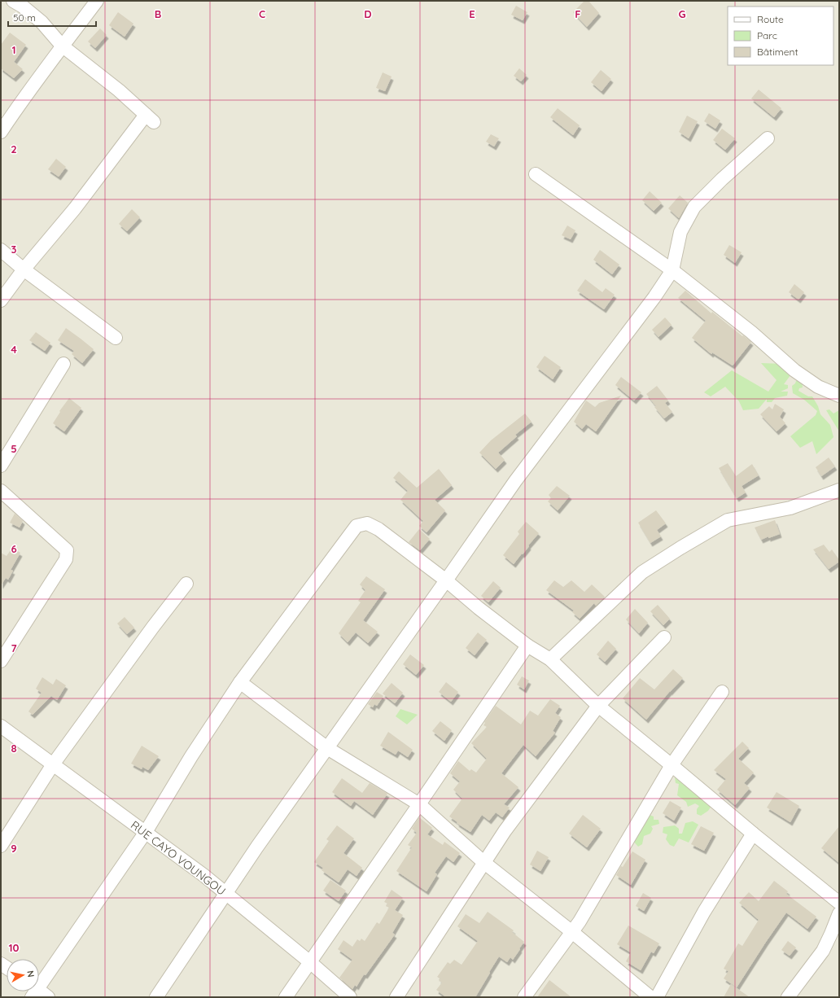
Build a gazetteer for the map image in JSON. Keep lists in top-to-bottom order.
{
  "streets": {
    "street": ["RUE CAYO VOUNGOU"]
  },
  "legend": ["Route", "Parc", "Bâtiment"],
  "scale_bar": "50 m",
  "north": "right",
  "grid": {
    "columns": [
      "B",
      "C",
      "D",
      "E",
      "F",
      "G"
    ],
    "rows": [
      "1",
      "2",
      "3",
      "4",
      "5",
      "6",
      "7",
      "8",
      "9",
      "10"
    ]
  }
}
